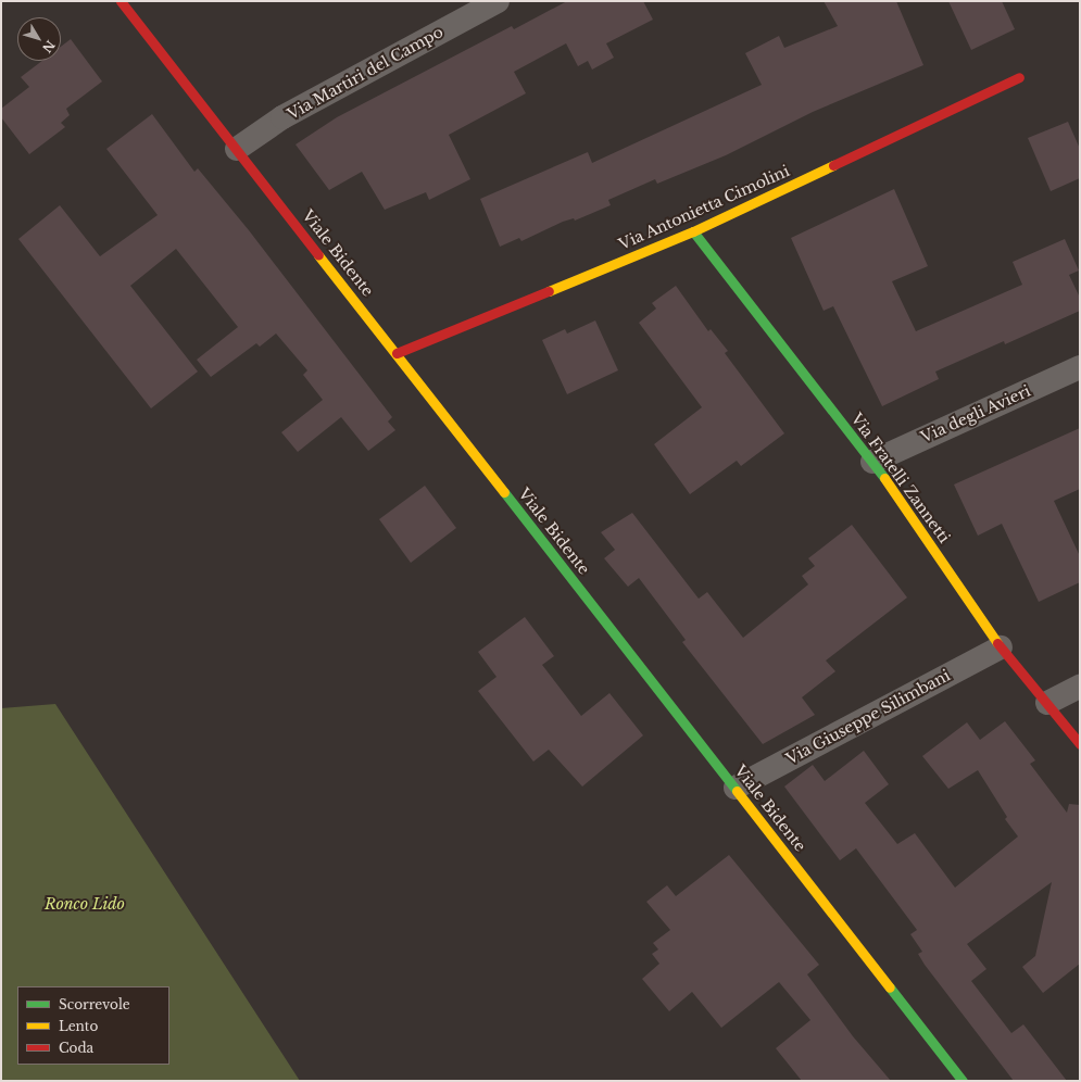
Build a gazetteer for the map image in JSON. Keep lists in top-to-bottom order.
{
  "streets": {
    "street": [
      "Via Martiri del Campo",
      "Via Antonietta Cimolini",
      "Viale Bidente",
      "Via degli Avieri",
      "Via Fratelli Zannetti",
      "Via Giuseppe Silimbani"
    ]
  },
  "crossings": [
    ["Via Martiri del Campo", "Viale Bidente"],
    ["Via Antonietta Cimolini", "Viale Bidente"],
    ["Via Antonietta Cimolini", "Via Fratelli Zannetti"],
    ["Viale Bidente", "Via Giuseppe Silimbani"],
    ["Via degli Avieri", "Via Fratelli Zannetti"],
    ["Via Fratelli Zannetti", "Via Giuseppe Silimbani"]
  ],
  "parks": ["Ronco Lido"],
  "legend": ["Scorrevole", "Lento", "Coda"],
  "north": "bottom right"
}
